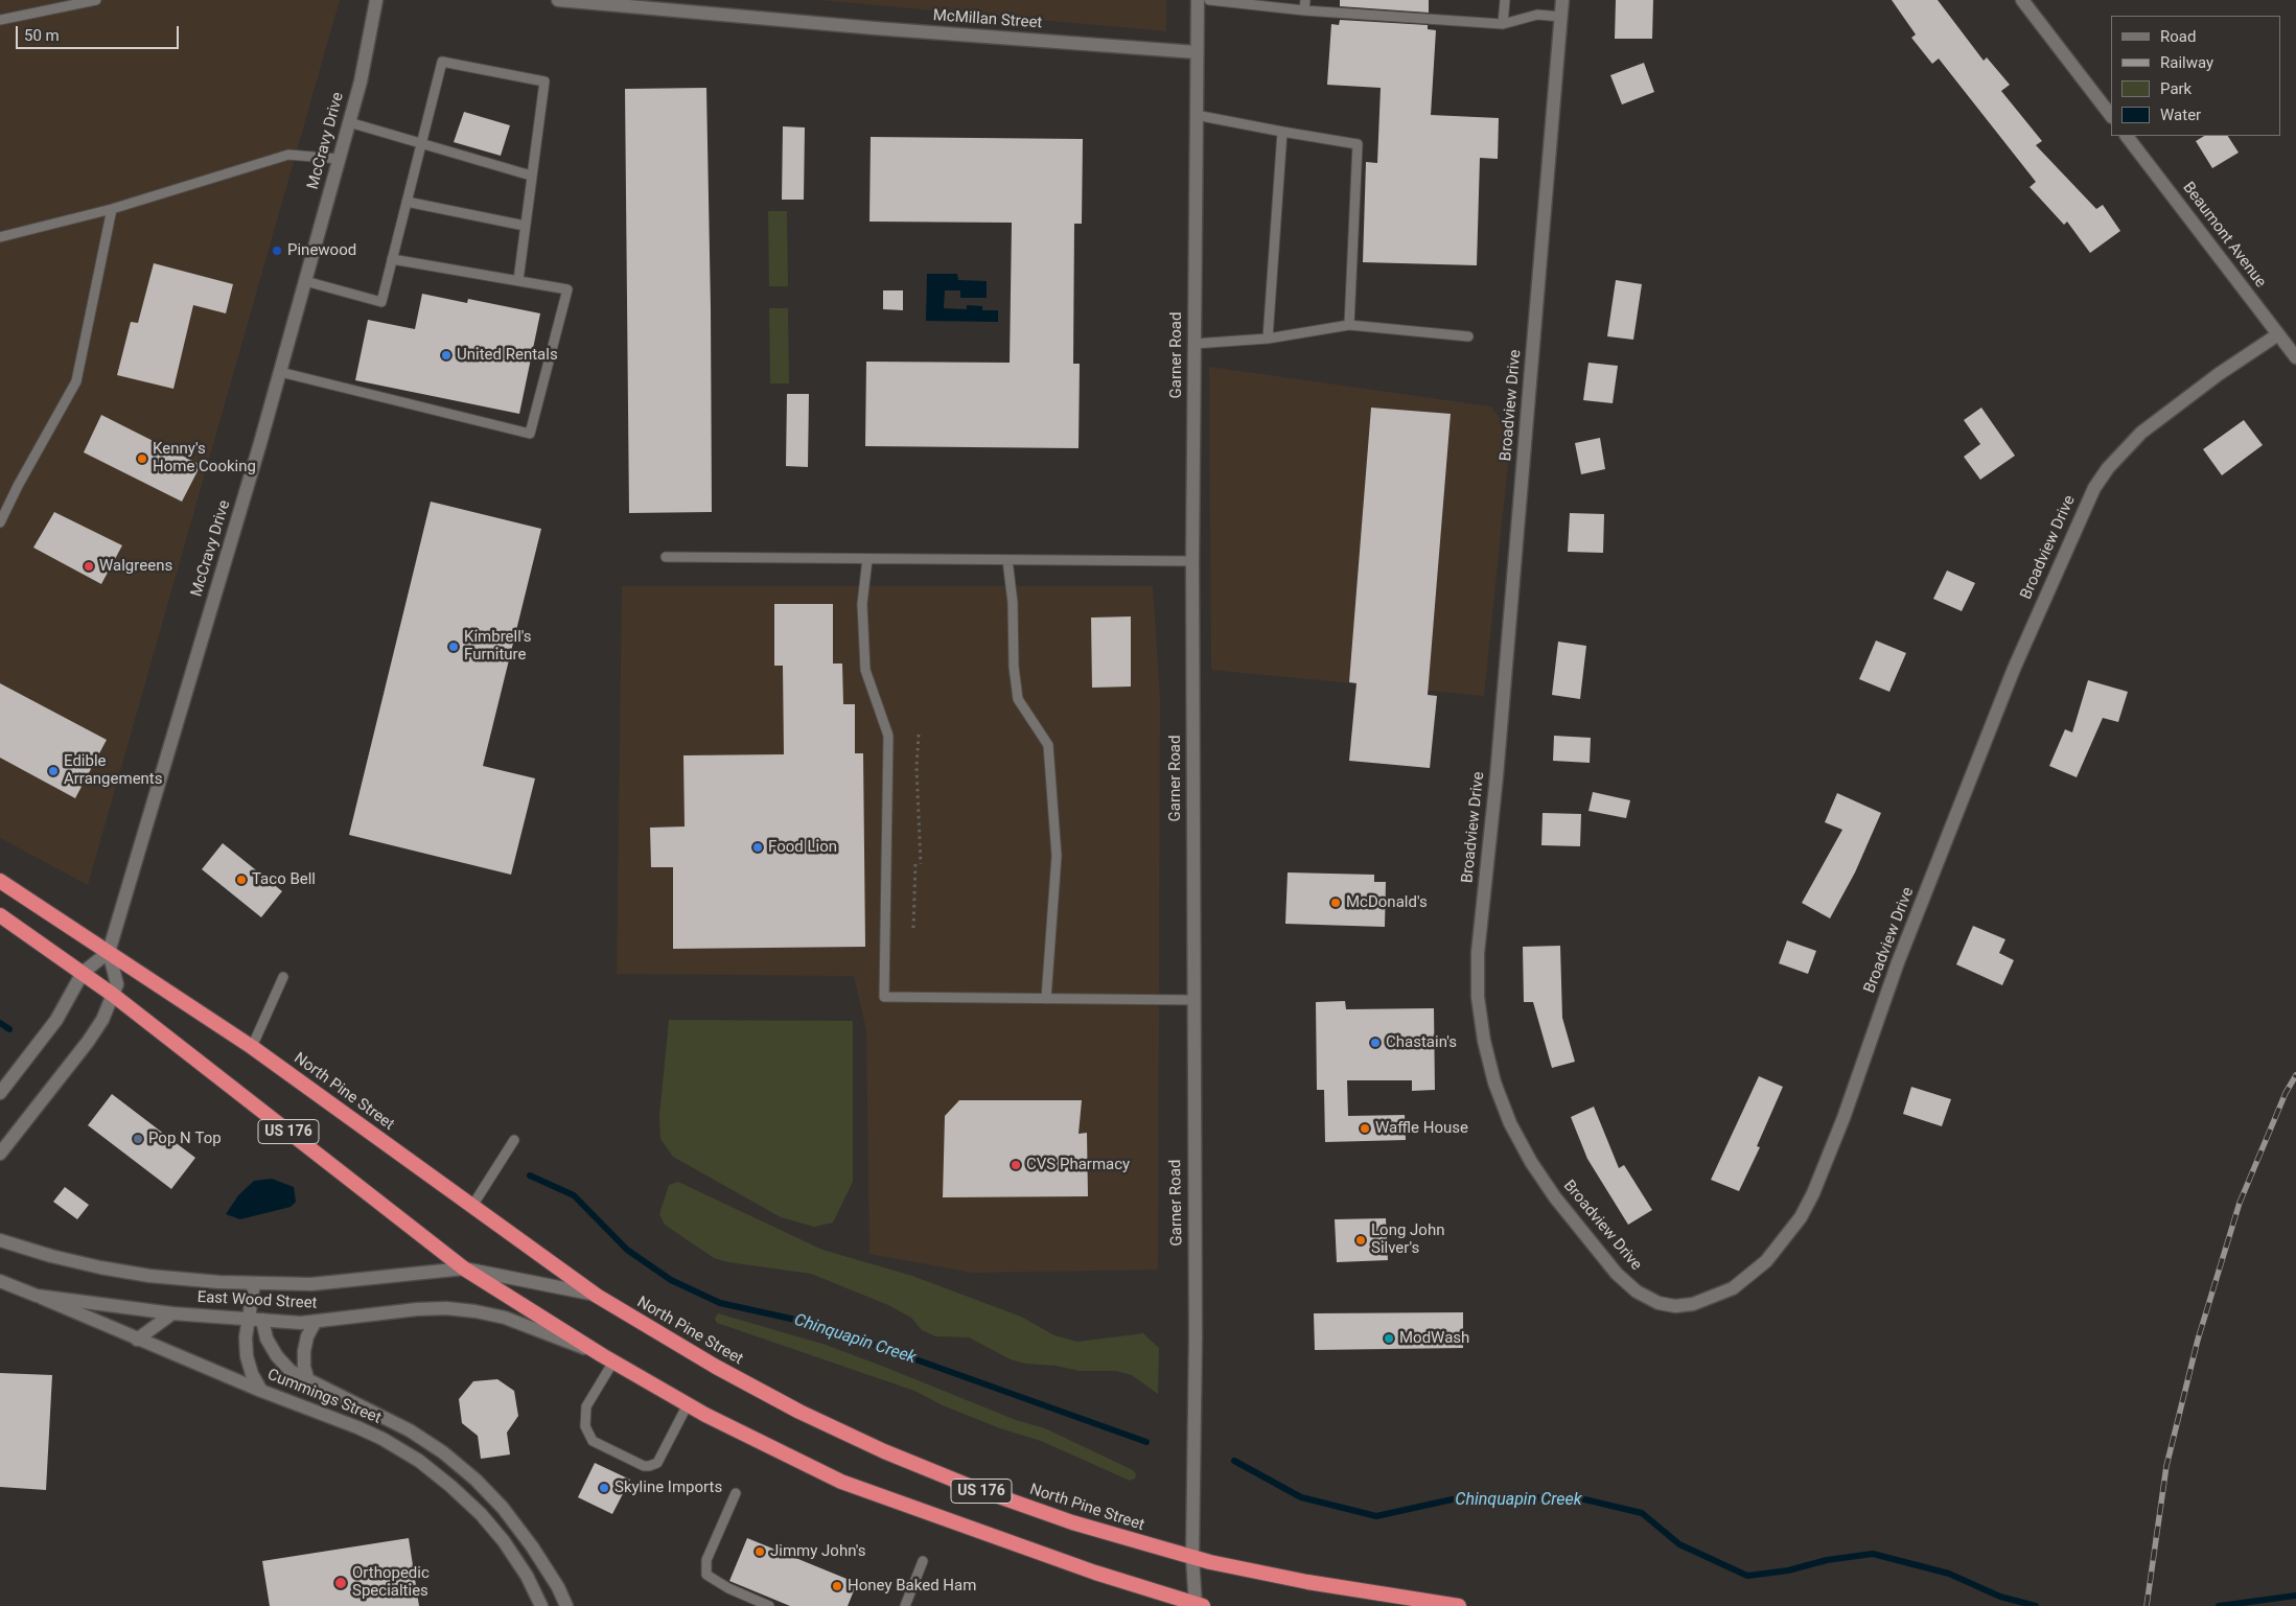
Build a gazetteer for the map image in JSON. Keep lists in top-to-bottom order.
{
  "streets": {
    "highway": ["North Pine Street", "US 176"],
    "street": [
      "McMillan Street",
      "McCravy Drive",
      "Beaumont Avenue",
      "Garner Road",
      "Broadview Drive",
      "East Wood Street",
      "Cummings Street"
    ]
  },
  "crossings": [
    ["McMillan Street", "Garner Road"],
    ["McCravy Drive", "North Pine Street"],
    ["Beaumont Avenue", "Broadview Drive"],
    ["Garner Road", "North Pine Street"],
    ["Garner Road", "US 176"],
    ["North Pine Street", "East Wood Street"],
    ["US 176", "East Wood Street"],
    ["East Wood Street", "Cummings Street"]
  ],
  "water": ["Chinquapin Creek"],
  "places": [
    "Pinewood",
    "United Rentals",
    "Kenny's Home Cooking",
    "Walgreens",
    "Kimbrell's Furniture",
    "Edible Arrangements",
    "Food Lion",
    "Taco Bell",
    "McDonald's",
    "Chastain's",
    "Waffle House",
    "Pop N Top",
    "CVS Pharmacy",
    "Long John Silver's",
    "ModWash",
    "Skyline Imports",
    "Jimmy John's",
    "Orthopedic Specialties",
    "Honey Baked Ham"
  ],
  "legend": [
    "Road",
    "Railway",
    "Park",
    "Water"
  ],
  "scale_bar": "50 m"
}
